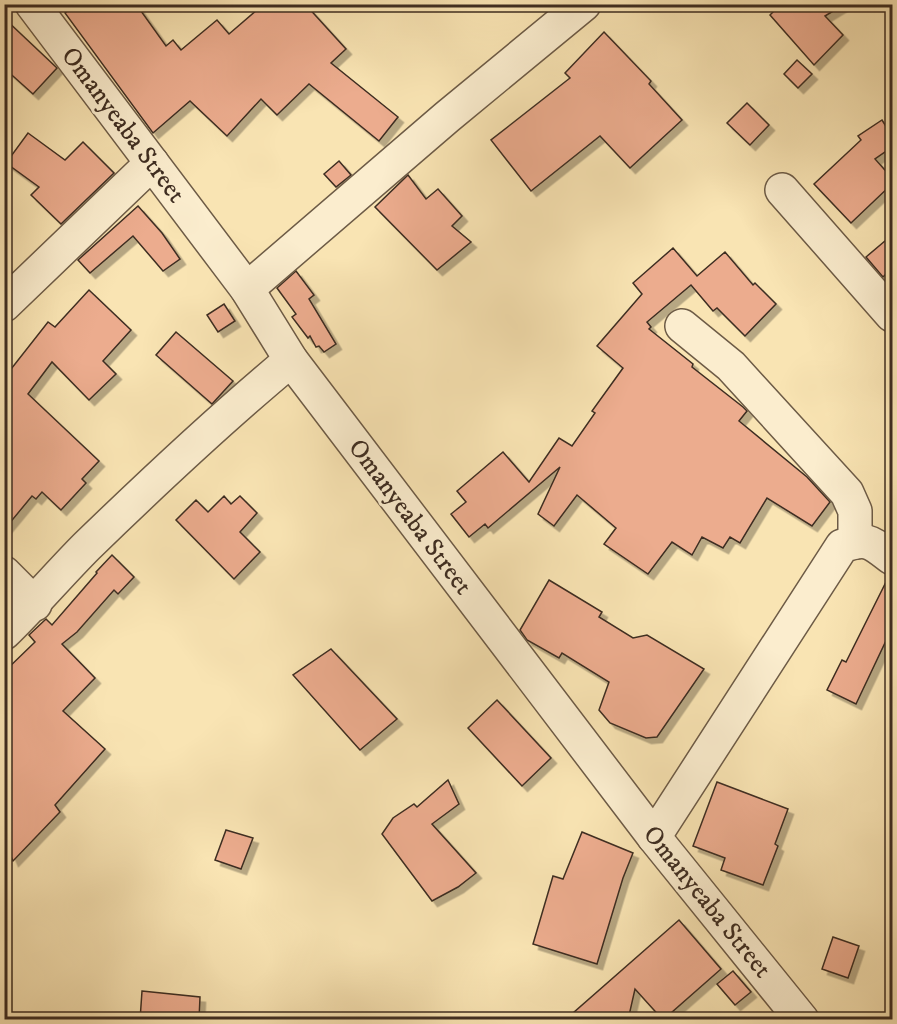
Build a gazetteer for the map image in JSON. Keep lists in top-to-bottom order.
{
  "streets": {
    "street": ["Omanyeaba Street"]
  }
}
